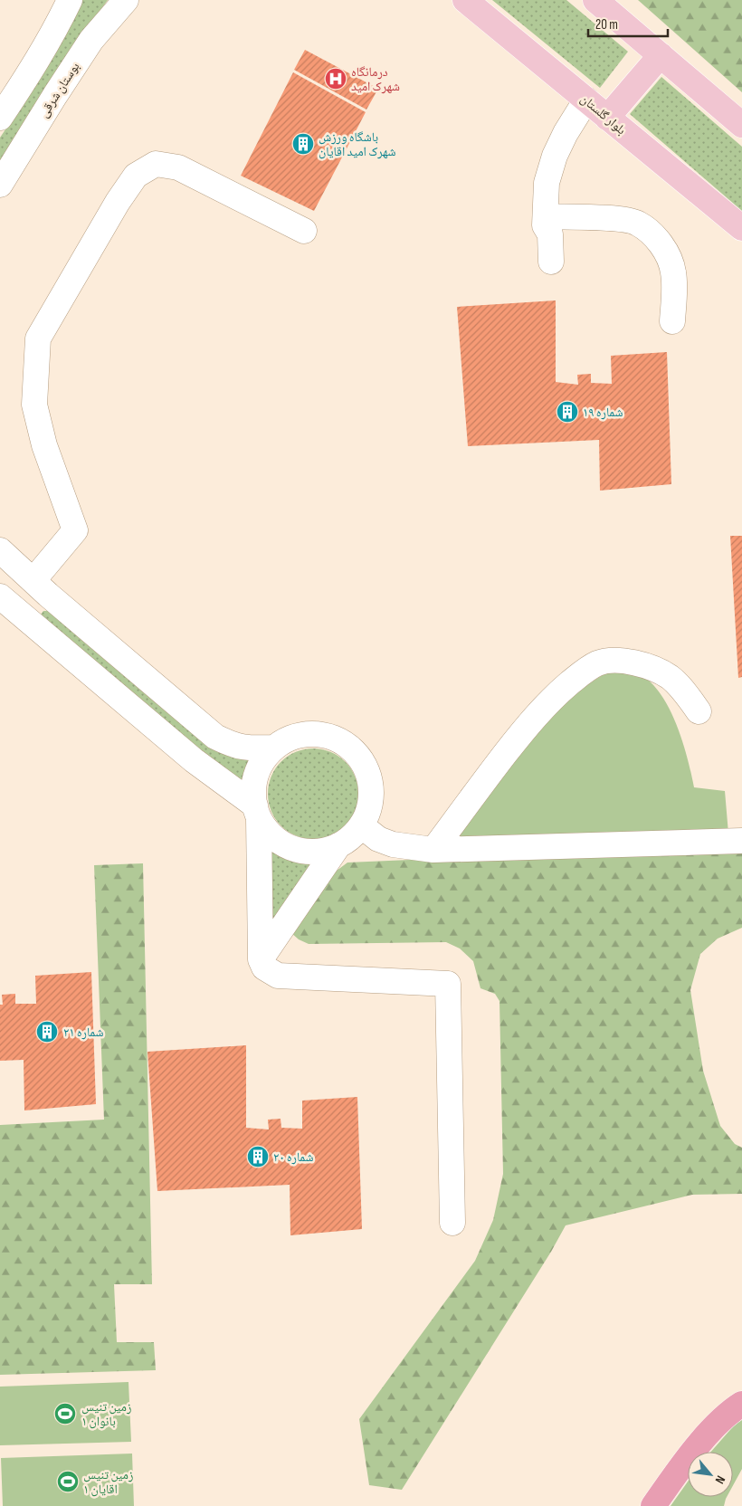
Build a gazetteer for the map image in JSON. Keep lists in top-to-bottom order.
{
  "streets": {
    "main road": ["بلوار گلستان"],
    "street": ["بوستان شرقی"]
  },
  "places": {
    "hospital": ["درمانگاه شهرک امید"],
    "building": [
      "باشگاه ورزش شهرک امید اقایان",
      "شماره ۱۹",
      "شماره ۲۱",
      "شماره ۲۰"
    ],
    "sports": ["زمین تنیس ۱ بانوان", "زمین تنیس ۱ اقایان"]
  },
  "scale_bar": "20 m",
  "north": "bottom right"
}
